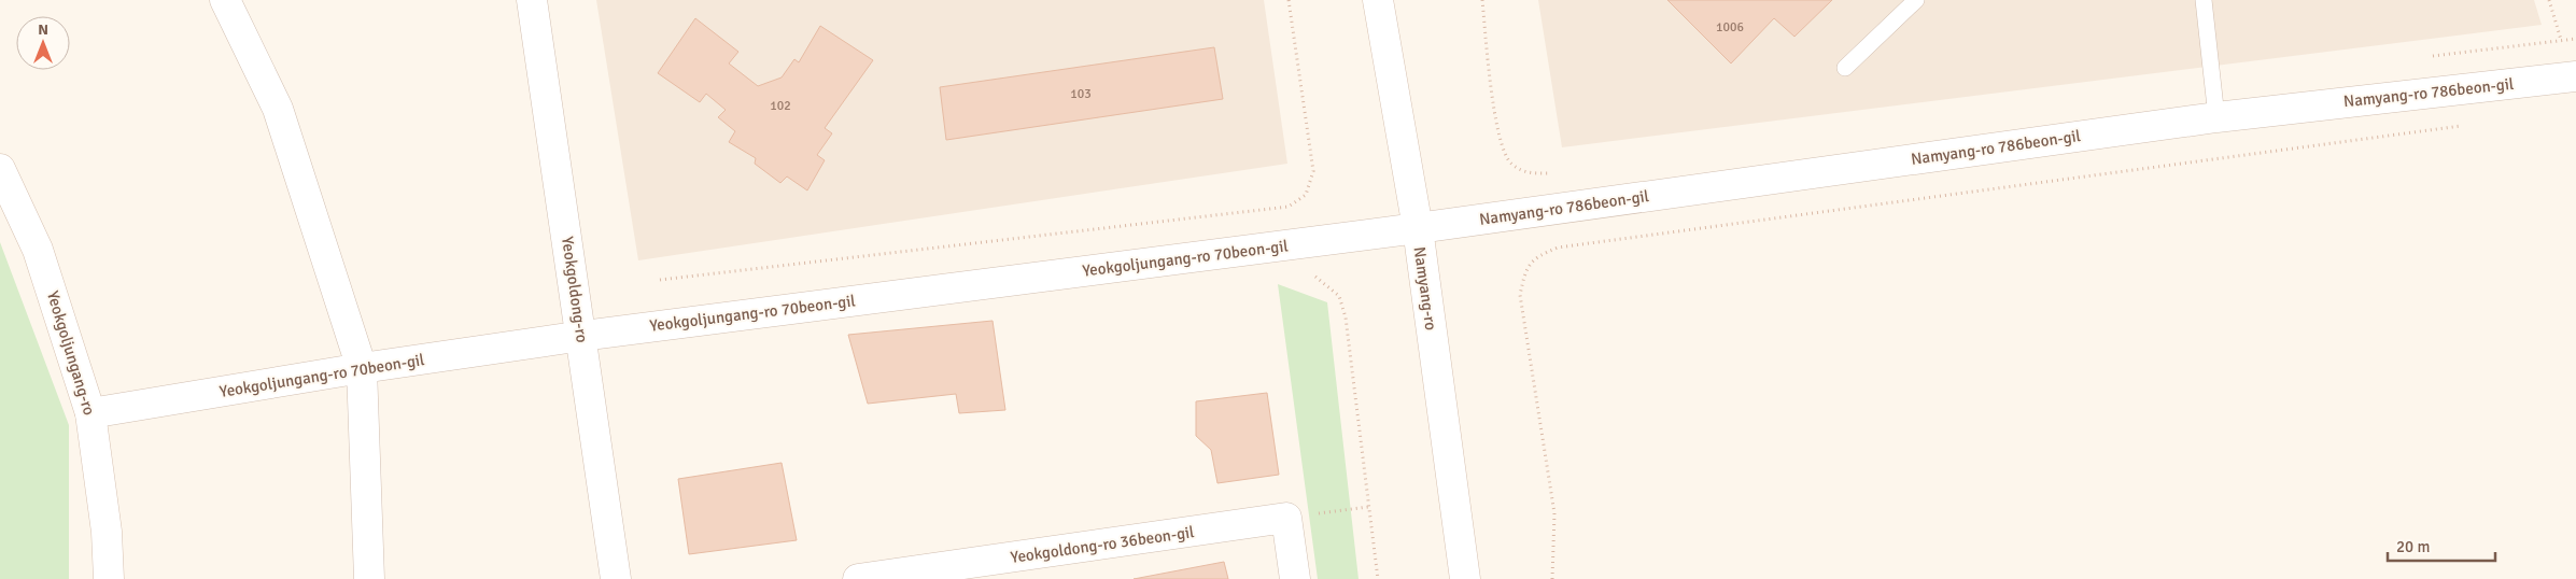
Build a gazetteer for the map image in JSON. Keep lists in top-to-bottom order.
{
  "streets": {
    "street": [
      "Namyang-ro 786beon-gil",
      "Yeokgoljungang-ro 70beon-gil",
      "Namyang-ro",
      "Yeokgoldong-ro",
      "Yeokgoljungang-ro",
      "Yeokgoldong-ro 36beon-gil"
    ]
  },
  "crossings": [
    ["Namyang-ro 786beon-gil", "Yeokgoljungang-ro 70beon-gil"],
    ["Namyang-ro 786beon-gil", "Namyang-ro"],
    ["Yeokgoljungang-ro 70beon-gil", "Namyang-ro"],
    ["Yeokgoljungang-ro 70beon-gil", "Yeokgoldong-ro"],
    ["Yeokgoljungang-ro 70beon-gil", "Yeokgoljungang-ro"]
  ],
  "house_numbers": ["1006", "103", "102"],
  "scale_bar": "20 m",
  "north": "top"
}
